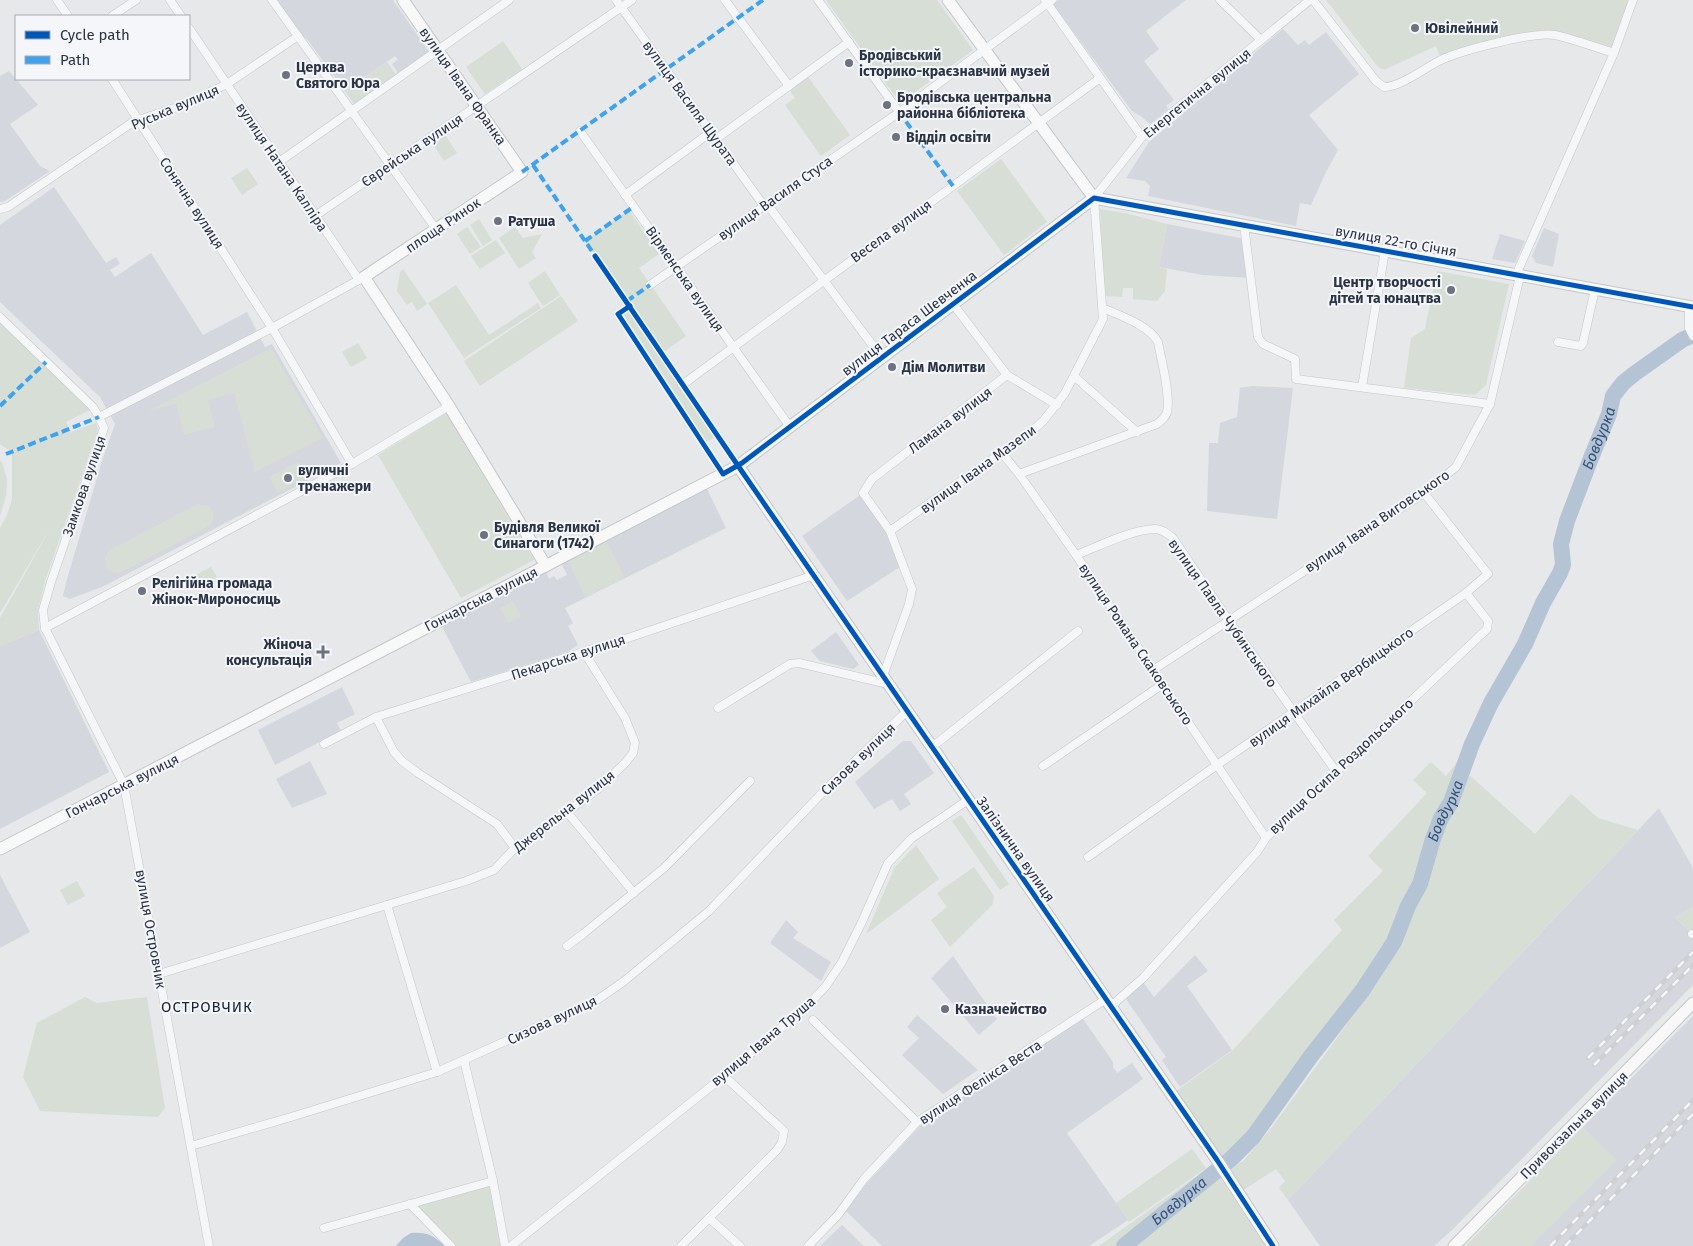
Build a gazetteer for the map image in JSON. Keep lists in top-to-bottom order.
{
  "streets": {
    "main road": [
      "вулиця Івана Франка",
      "площа Ринок",
      "вулиця 22-го Січня",
      "вулиця Тараса Шевченка",
      "Гончарська вулиця",
      "Залізнична вулиця",
      "Привокзальна вулиця"
    ],
    "street": [
      "Енергетична вулиця",
      "вулиця Василя Щурата",
      "Руська вулиця",
      "Єврейська вулиця",
      "вулиця Натана Калліра",
      "вулиця Василя Стуса",
      "Сонячна вулиця",
      "Весела вулиця",
      "Вірменська вулиця",
      "Ламана вулиця",
      "вулиця Івана Мазепи",
      "Замкова вулиця",
      "вулиця Івана Виговського",
      "вулиця Павла Чубинського",
      "вулиця Романа Скаковського",
      "Пекарська вулиця",
      "вулиця Михайла Вербицького",
      "Сизова вулиця",
      "вулиця Осипа Роздольського",
      "Джерельна вулиця",
      "вулиця Островчик",
      "вулиця Івана Труша",
      "вулиця Фелікса Веста"
    ]
  },
  "crossings": [
    ["вулиця Івана Франка", "Єврейська вулиця"],
    ["вулиця Івана Франка", "площа Ринок"],
    ["Енергетична вулиця", "вулиця 22-го Січня"],
    ["Енергетична вулиця", "вулиця Тараса Шевченка"],
    ["Енергетична вулиця", "вулиця Івана Мазепи"],
    ["вулиця Василя Щурата", "Єврейська вулиця"],
    ["вулиця Василя Щурата", "вулиця Василя Стуса"],
    ["вулиця Василя Щурата", "Весела вулиця"],
    ["вулиця Василя Щурата", "вулиця Тараса Шевченка"],
    ["Руська вулиця", "вулиця Натана Калліра"],
    ["Руська вулиця", "Сонячна вулиця"],
    ["Єврейська вулиця", "вулиця Натана Калліра"],
    ["вулиця Натана Калліра", "площа Ринок"],
    ["вулиця Василя Стуса", "Вірменська вулиця"],
    ["Сонячна вулиця", "площа Ринок"],
    ["Сонячна вулиця", "Замкова вулиця"],
    ["площа Ринок", "Замкова вулиця"],
    ["Весела вулиця", "Вірменська вулиця"],
    ["вулиця 22-го Січня", "вулиця Тараса Шевченка"],
    ["вулиця 22-го Січня", "вулиця Івана Мазепи"],
    ["вулиця 22-го Січня", "вулиця Івана Виговського"],
    ["Вірменська вулиця", "вулиця Тараса Шевченка"],
    ["вулиця Тараса Шевченка", "вулиця Івана Мазепи"],
    ["вулиця Тараса Шевченка", "Гончарська вулиця"],
    ["вулиця Тараса Шевченка", "Залізнична вулиця"],
    ["Ламана вулиця", "вулиця Івана Мазепи"],
    ["вулиця Івана Мазепи", "вулиця Романа Скаковського"],
    ["Замкова вулиця", "вулиця Островчик"],
    ["вулиця Івана Виговського", "вулиця Павла Чубинського"],
    ["вулиця Івана Виговського", "вулиця Романа Скаковського"],
    ["вулиця Івана Виговського", "вулиця Михайла Вербицького"],
    ["Гончарська вулиця", "вулиця Островчик"],
    ["вулиця Павла Чубинського", "вулиця Романа Скаковського"],
    ["вулиця Павла Чубинського", "вулиця Михайла Вербицького"],
    ["вулиця Павла Чубинського", "вулиця Осипа Роздольського"],
    ["вулиця Романа Скаковського", "вулиця Михайла Вербицького"],
    ["вулиця Романа Скаковського", "вулиця Осипа Роздольського"],
    ["Пекарська вулиця", "Джерельна вулиця"],
    ["Пекарська вулиця", "Залізнична вулиця"],
    ["вулиця Михайла Вербицького", "вулиця Осипа Роздольського"],
    ["Сизова вулиця", "Залізнична вулиця"],
    ["Сизова вулиця", "вулиця Островчик"],
    ["вулиця Осипа Роздольського", "Залізнична вулиця"],
    ["вулиця Осипа Роздольського", "вулиця Фелікса Веста"],
    ["Джерельна вулиця", "вулиця Островчик"],
    ["Залізнична вулиця", "вулиця Івана Труша"],
    ["Залізнична вулиця", "вулиця Фелікса Веста"]
  ],
  "districts": ["ОСТРОВЧИК"],
  "water": ["Бовдурка"],
  "places": {
    "other": [
      "Ювілейний",
      "Бродівський історико-краєзнавчий музей",
      "Церква Святого Юра",
      "Бродівська центральна районна бібліотека",
      "Відділ освіти",
      "Ратуша",
      "Центр творчості дітей та юнацтва",
      "Дім Молитви",
      "вуличні тренажери",
      "Будівля Великої Синагоги (1742)",
      "Релігійна громада Жінок-Мироносиць",
      "Казначейство"
    ],
    "health": ["Жіноча консультація"]
  },
  "legend": ["Cycle path", "Path"]
}
